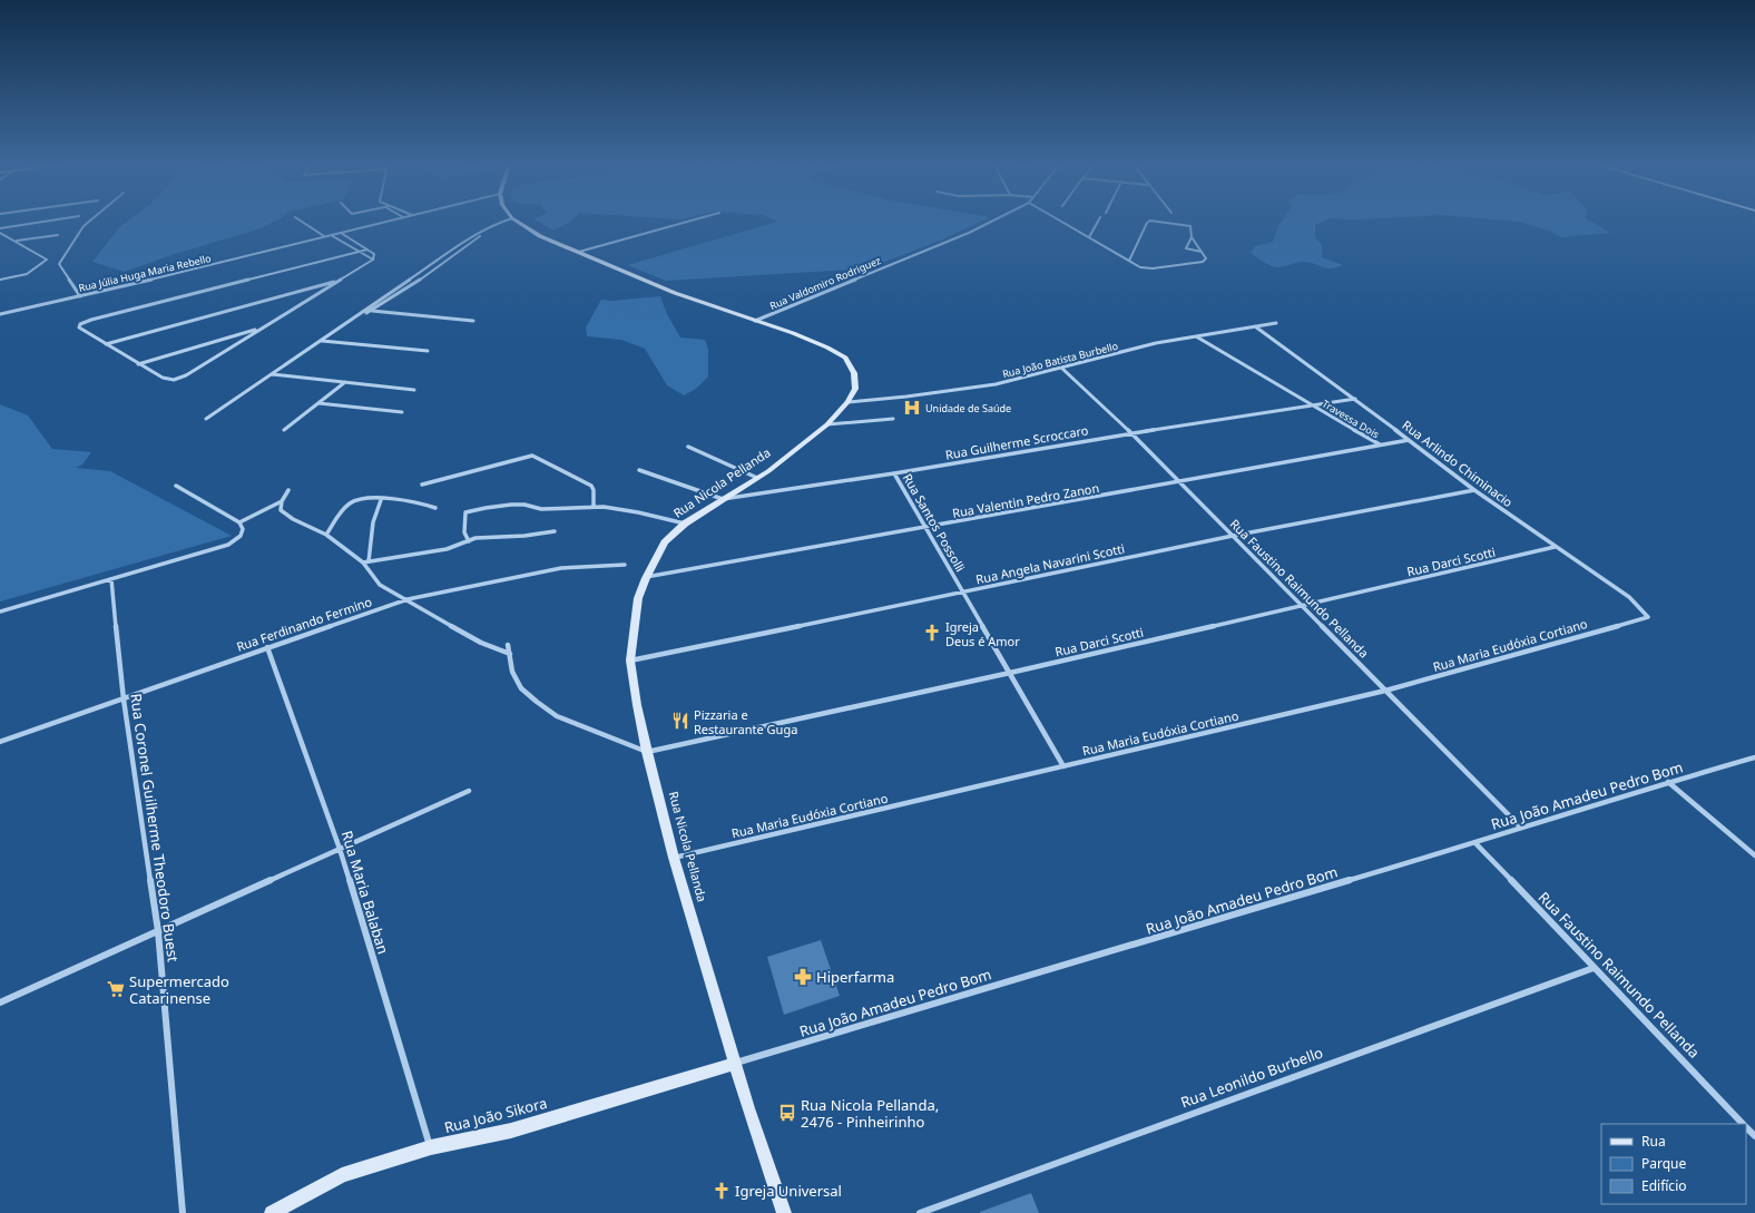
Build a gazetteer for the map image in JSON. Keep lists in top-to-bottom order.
{
  "streets": {
    "main road": ["Rua Nicola Pellanda", "Rua João Sikora"],
    "street": [
      "Rua Júlia Huga Maria Rebello",
      "Rua Valdomiro Rodriguez",
      "Rua João Batista Burbello",
      "Travessa Dois",
      "Rua Guilherme Scroccaro",
      "Rua Arlindo Chiminacio",
      "Rua Valentin Pedro Zanon",
      "Rua Santos Possolli",
      "Rua Darci Scotti",
      "Rua Angela Navarini Scotti",
      "Rua Faustino Raimundo Pellanda",
      "Rua Ferdinando Fermino",
      "Rua Maria Eudóxia Cortiano",
      "Rua João Amadeu Pedro Bom",
      "Rua Coronel Guilherme Theodoro Buest",
      "Rua Maria Balaban",
      "Rua Leonildo Burbello"
    ]
  },
  "crossings": [
    ["Rua Valdomiro Rodriguez", "Rua Nicola Pellanda"],
    ["Rua João Batista Burbello", "Rua Arlindo Chiminacio"],
    ["Rua João Batista Burbello", "Rua Nicola Pellanda"],
    ["Rua João Batista Burbello", "Rua Faustino Raimundo Pellanda"],
    ["Travessa Dois", "Rua Guilherme Scroccaro"],
    ["Travessa Dois", "Rua Valentin Pedro Zanon"],
    ["Rua Guilherme Scroccaro", "Rua Arlindo Chiminacio"],
    ["Rua Guilherme Scroccaro", "Rua Nicola Pellanda"],
    ["Rua Guilherme Scroccaro", "Rua Santos Possolli"],
    ["Rua Guilherme Scroccaro", "Rua Faustino Raimundo Pellanda"],
    ["Rua Arlindo Chiminacio", "Rua Valentin Pedro Zanon"],
    ["Rua Arlindo Chiminacio", "Rua Darci Scotti"],
    ["Rua Arlindo Chiminacio", "Rua Angela Navarini Scotti"],
    ["Rua Arlindo Chiminacio", "Rua Maria Eudóxia Cortiano"],
    ["Rua Nicola Pellanda", "Rua Valentin Pedro Zanon"],
    ["Rua Nicola Pellanda", "Rua Darci Scotti"],
    ["Rua Nicola Pellanda", "Rua Angela Navarini Scotti"],
    ["Rua Nicola Pellanda", "Rua Maria Eudóxia Cortiano"],
    ["Rua Nicola Pellanda", "Rua João Amadeu Pedro Bom"],
    ["Rua Nicola Pellanda", "Rua João Sikora"],
    ["Rua Valentin Pedro Zanon", "Rua Santos Possolli"],
    ["Rua Valentin Pedro Zanon", "Rua Faustino Raimundo Pellanda"],
    ["Rua Santos Possolli", "Rua Darci Scotti"],
    ["Rua Santos Possolli", "Rua Angela Navarini Scotti"],
    ["Rua Santos Possolli", "Rua Maria Eudóxia Cortiano"],
    ["Rua Darci Scotti", "Rua Faustino Raimundo Pellanda"],
    ["Rua Angela Navarini Scotti", "Rua Faustino Raimundo Pellanda"],
    ["Rua Faustino Raimundo Pellanda", "Rua Maria Eudóxia Cortiano"],
    ["Rua Faustino Raimundo Pellanda", "Rua João Amadeu Pedro Bom"],
    ["Rua Faustino Raimundo Pellanda", "Rua Leonildo Burbello"],
    ["Rua Ferdinando Fermino", "Rua Coronel Guilherme Theodoro Buest"],
    ["Rua Ferdinando Fermino", "Rua Maria Balaban"],
    ["Rua João Amadeu Pedro Bom", "Rua João Sikora"],
    ["Rua Maria Balaban", "Rua João Sikora"]
  ],
  "places": {
    "hospital": ["Unidade de Saúde"],
    "church": ["Igreja Deus é Amor", "Igreja Universal"],
    "restaurant": ["Pizzaria e Restaurante Guga"],
    "pharmacy": ["Hiperfarma"],
    "supermarket": ["Supermercado Catarinense"],
    "bus stop": ["Rua Nicola Pellanda, 2476 - Pinheirinho"]
  },
  "legend": ["Rua", "Parque", "Edifício"]
}
